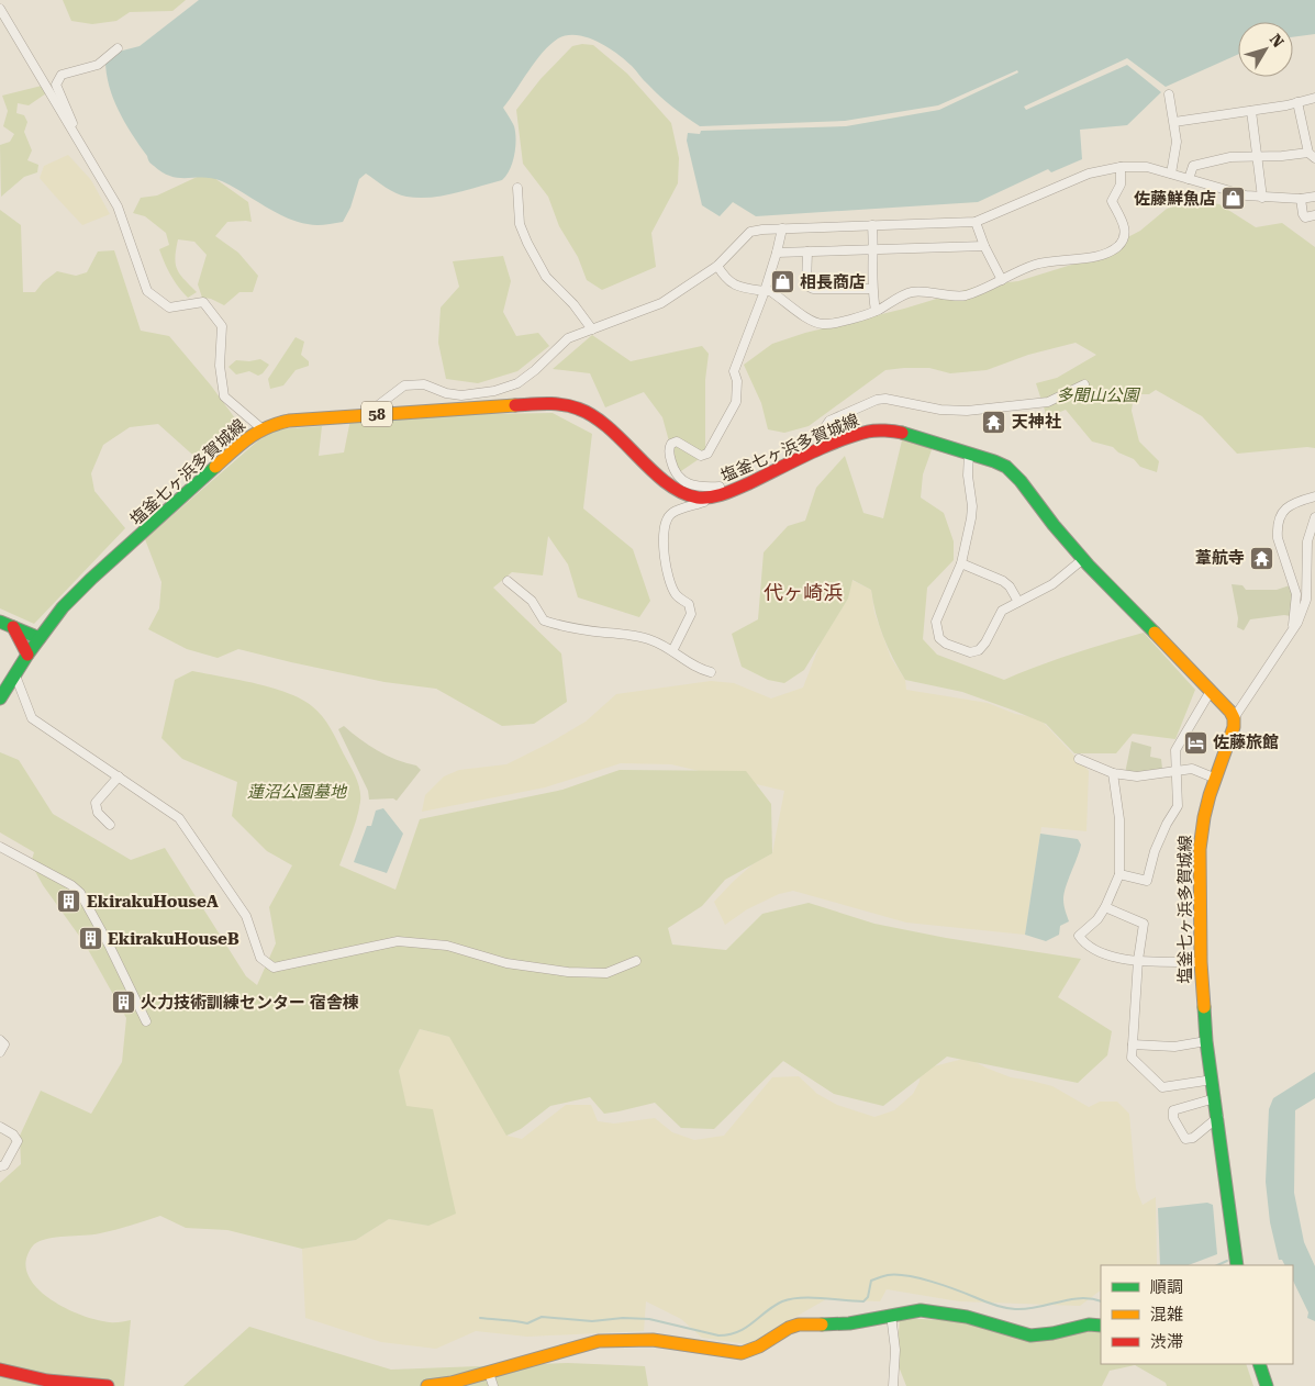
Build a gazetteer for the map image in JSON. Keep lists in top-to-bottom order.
{
  "streets": {
    "main road": ["58", "塩釜七ヶ浜多賀城線"]
  },
  "districts": ["代ヶ崎浜"],
  "parks": ["多聞山公園", "蓮沼公園墓地"],
  "places": {
    "shop": ["佐藤鮮魚店", "相長商店"],
    "temple": ["天神社", "葦航寺"],
    "hotel": ["佐藤旅館"],
    "building": ["EkirakuHouseA", "EkirakuHouseB", "火力技術訓練センター 宿舎棟"]
  },
  "legend": ["順調", "混雑", "渋滞"],
  "north": "top right"
}
